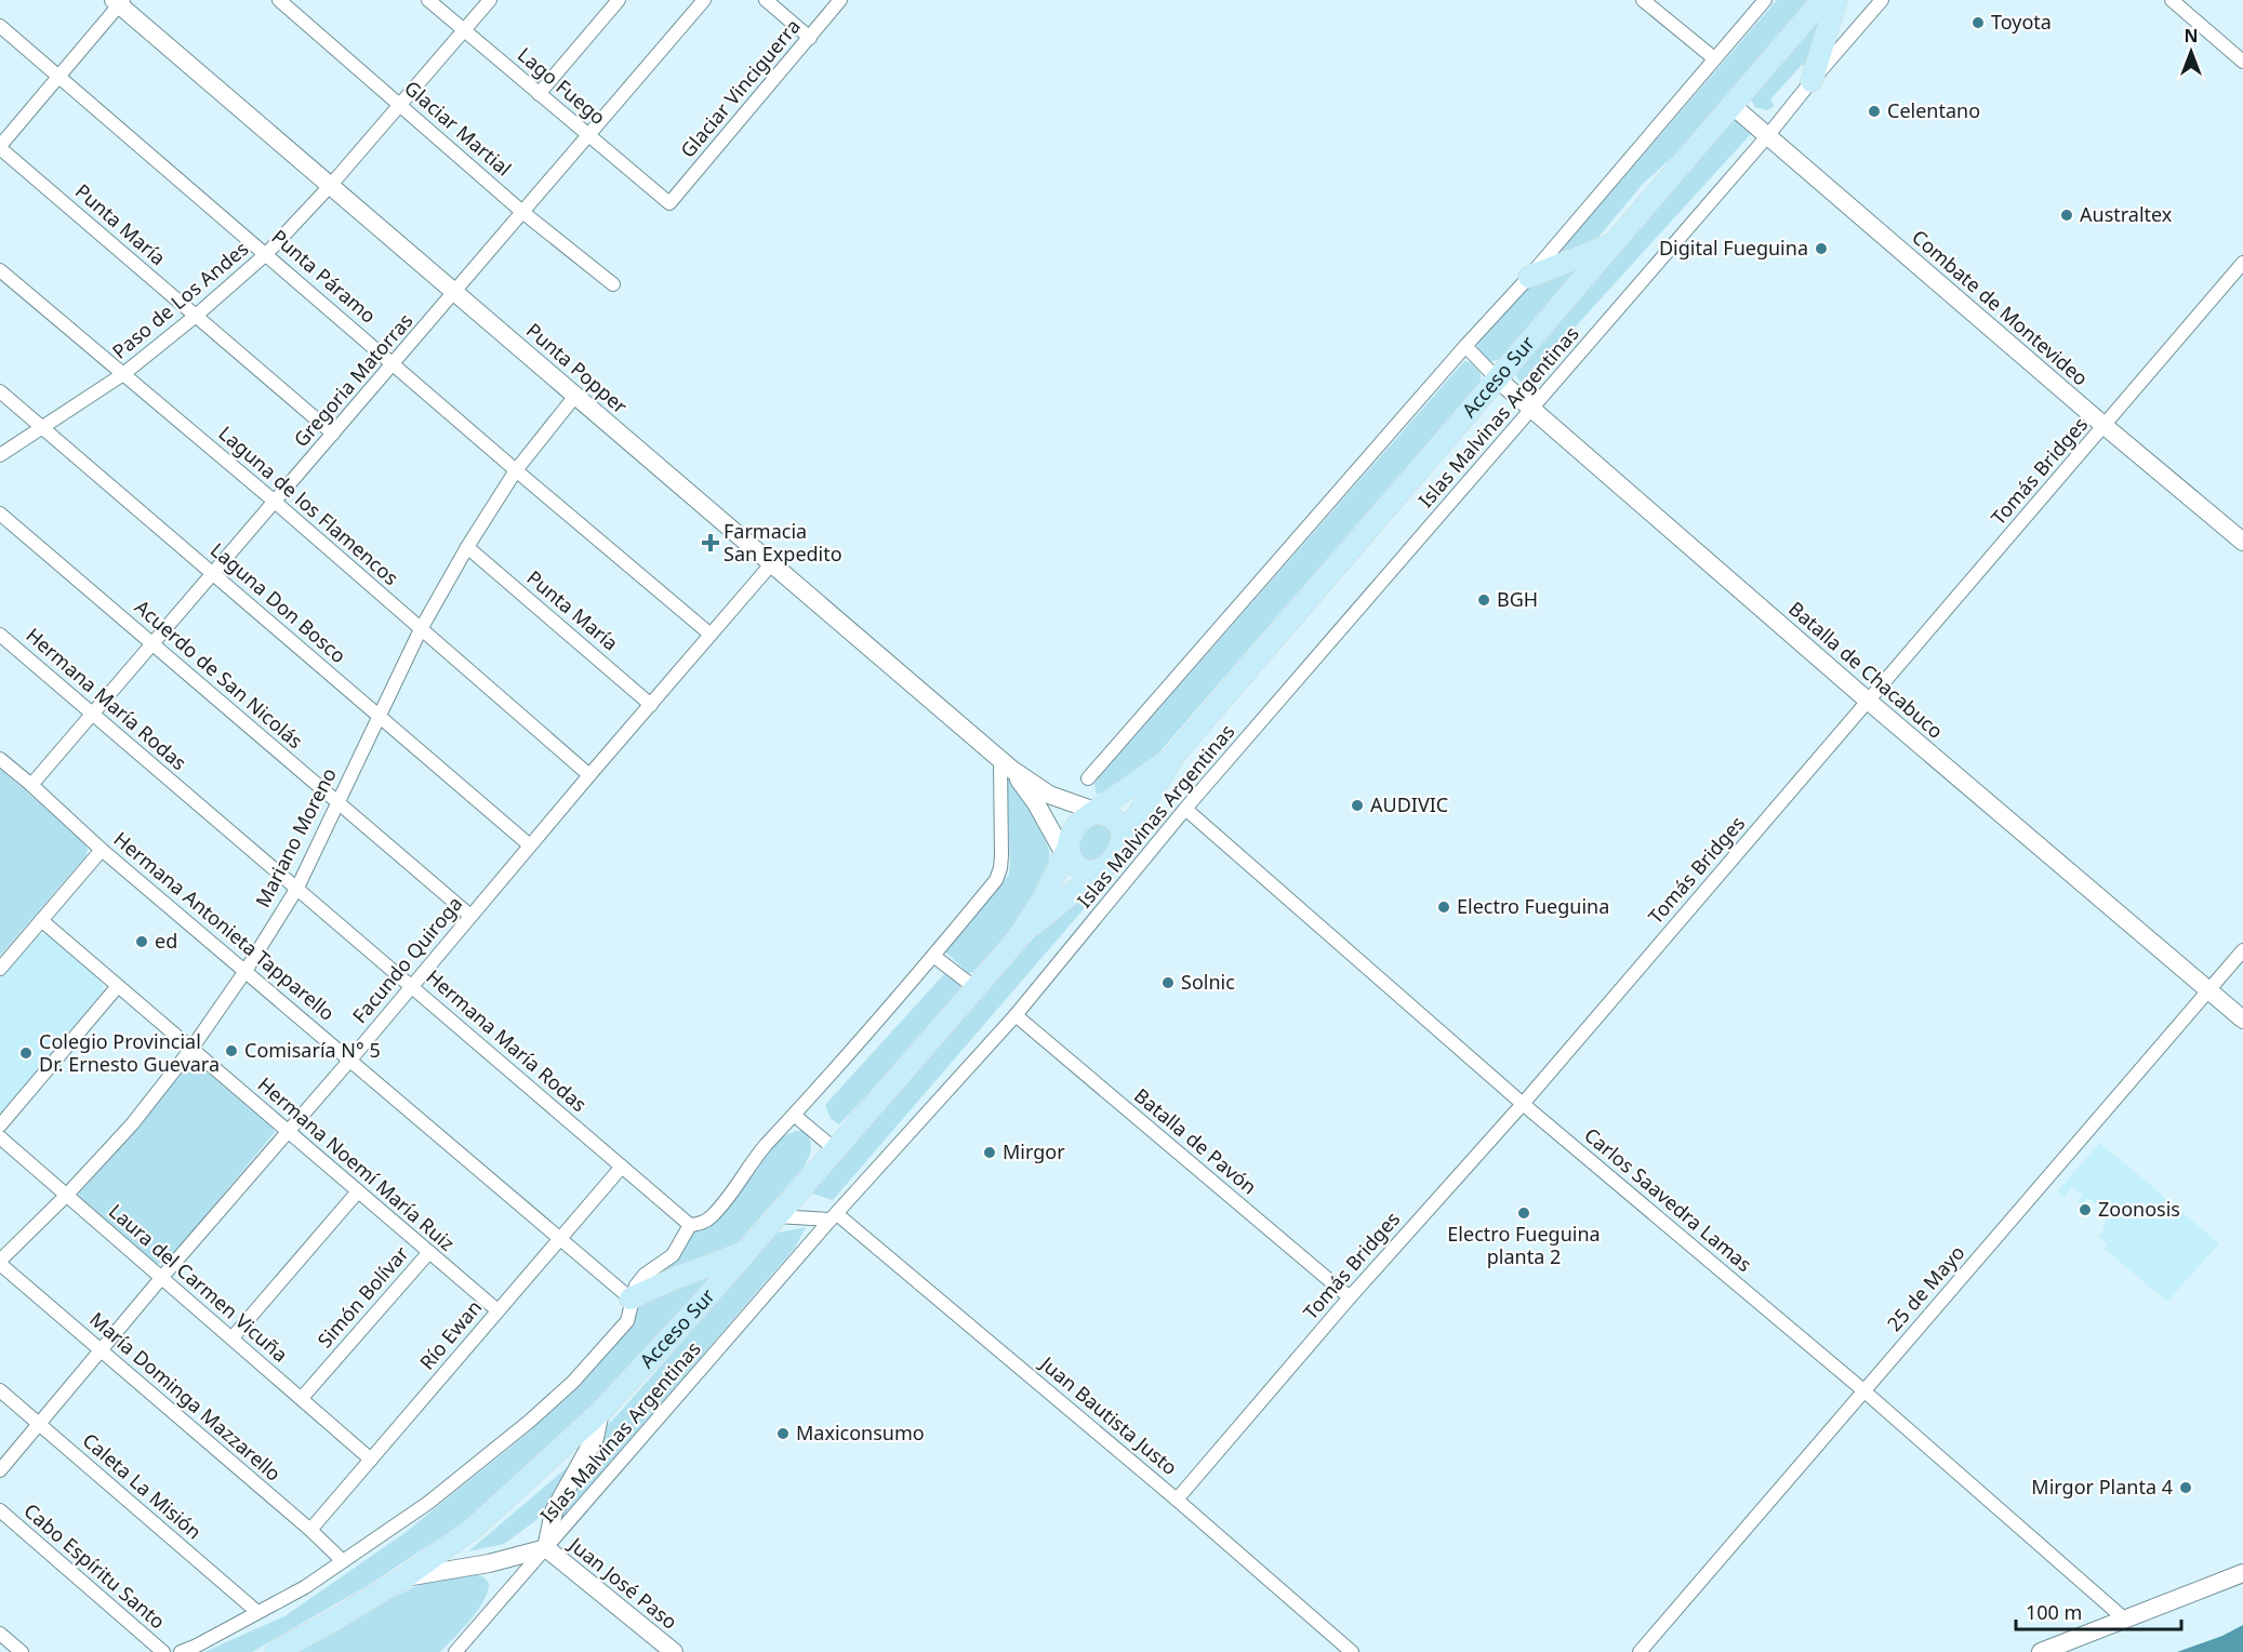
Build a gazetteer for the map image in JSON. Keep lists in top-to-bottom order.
{
  "streets": {
    "main road": ["Acceso Sur"],
    "street": [
      "Lago Fuego",
      "Glaciar Vinciguerra",
      "Glaciar Martial",
      "Punta María",
      "Punta Páramo",
      "Paso de Los Andes",
      "Combate de Montevideo",
      "Punta Popper",
      "Gregoria Matorras",
      "Islas Malvinas Argentinas",
      "Tomás Bridges",
      "Laguna de los Flamencos",
      "Laguna Don Bosco",
      "Batalla de Chacabuco",
      "Acuerdo de San Nicolás",
      "Hermana María Rodas",
      "Mariano Moreno",
      "Hermana Antonieta Tapparello",
      "Facundo Quiroga",
      "Batalla de Pavón",
      "Hermana Noemí María Ruiz",
      "Carlos Saavedra Lamas",
      "Laura del Carmen Vicuña",
      "25 de Mayo",
      "Simón Bolívar",
      "Río Ewan",
      "María Dominga Mazzarello",
      "Juan Bautista Justo",
      "Caleta La Misión",
      "Cabo Espíritu Santo",
      "Juan José Paso"
    ]
  },
  "crossings": [
    ["Lago Fuego", "Glaciar Vinciguerra"],
    ["Lago Fuego", "Paso de Los Andes"],
    ["Lago Fuego", "Gregoria Matorras"],
    ["Glaciar Martial", "Paso de Los Andes"],
    ["Glaciar Martial", "Gregoria Matorras"],
    ["Punta María", "Paso de Los Andes"],
    ["Punta María", "Gregoria Matorras"],
    ["Punta María", "Mariano Moreno"],
    ["Punta María", "Facundo Quiroga"],
    ["Punta Páramo", "Paso de Los Andes"],
    ["Punta Páramo", "Gregoria Matorras"],
    ["Punta Páramo", "Mariano Moreno"],
    ["Punta Páramo", "Facundo Quiroga"],
    ["Paso de Los Andes", "Punta Popper"],
    ["Paso de Los Andes", "Laguna de los Flamencos"],
    ["Paso de Los Andes", "Laguna Don Bosco"],
    ["Combate de Montevideo", "Acceso Sur"],
    ["Combate de Montevideo", "Islas Malvinas Argentinas"],
    ["Combate de Montevideo", "Tomás Bridges"],
    ["Punta Popper", "Acceso Sur"],
    ["Punta Popper", "Gregoria Matorras"],
    ["Punta Popper", "Mariano Moreno"],
    ["Punta Popper", "Facundo Quiroga"],
    ["Acceso Sur", "Batalla de Chacabuco"],
    ["Acceso Sur", "Juan José Paso"],
    ["Gregoria Matorras", "Laguna de los Flamencos"],
    ["Gregoria Matorras", "Laguna Don Bosco"],
    ["Gregoria Matorras", "Acuerdo de San Nicolás"],
    ["Gregoria Matorras", "Hermana María Rodas"],
    ["Gregoria Matorras", "Hermana Antonieta Tapparello"],
    ["Islas Malvinas Argentinas", "Batalla de Chacabuco"],
    ["Islas Malvinas Argentinas", "Batalla de Pavón"],
    ["Islas Malvinas Argentinas", "Carlos Saavedra Lamas"],
    ["Islas Malvinas Argentinas", "Juan Bautista Justo"],
    ["Islas Malvinas Argentinas", "Juan José Paso"],
    ["Tomás Bridges", "Batalla de Chacabuco"],
    ["Tomás Bridges", "Batalla de Pavón"],
    ["Tomás Bridges", "Carlos Saavedra Lamas"],
    ["Tomás Bridges", "Juan Bautista Justo"],
    ["Laguna de los Flamencos", "Mariano Moreno"],
    ["Laguna de los Flamencos", "Facundo Quiroga"],
    ["Laguna Don Bosco", "Mariano Moreno"],
    ["Laguna Don Bosco", "Facundo Quiroga"],
    ["Batalla de Chacabuco", "25 de Mayo"],
    ["Acuerdo de San Nicolás", "Mariano Moreno"],
    ["Acuerdo de San Nicolás", "Facundo Quiroga"],
    ["Hermana María Rodas", "Mariano Moreno"],
    ["Hermana María Rodas", "Facundo Quiroga"],
    ["Hermana María Rodas", "Río Ewan"],
    ["Mariano Moreno", "Hermana Antonieta Tapparello"],
    ["Mariano Moreno", "Hermana Noemí María Ruiz"],
    ["Mariano Moreno", "Laura del Carmen Vicuña"],
    ["Mariano Moreno", "María Dominga Mazzarello"],
    ["Hermana Antonieta Tapparello", "Facundo Quiroga"],
    ["Hermana Antonieta Tapparello", "Río Ewan"],
    ["Facundo Quiroga", "Hermana Noemí María Ruiz"],
    ["Facundo Quiroga", "Laura del Carmen Vicuña"],
    ["Facundo Quiroga", "María Dominga Mazzarello"],
    ["Facundo Quiroga", "Caleta La Misión"],
    ["Hermana Noemí María Ruiz", "Simón Bolívar"],
    ["Hermana Noemí María Ruiz", "Río Ewan"],
    ["Carlos Saavedra Lamas", "25 de Mayo"],
    ["Laura del Carmen Vicuña", "Simón Bolívar"],
    ["Laura del Carmen Vicuña", "Río Ewan"],
    ["Río Ewan", "María Dominga Mazzarello"]
  ],
  "places": {
    "other": [
      "Toyota",
      "Celentano",
      "Australtex",
      "Digital Fueguina",
      "BGH",
      "AUDIVIC",
      "Electro Fueguina",
      "ed",
      "Solnic",
      "Comisaría N° 5",
      "Colegio Provincial Dr. Ernesto Guevara",
      "Mirgor",
      "Zoonosis",
      "Electro Fueguina planta 2",
      "Maxiconsumo",
      "Mirgor Planta 4"
    ],
    "health": ["Farmacia San Expedito"]
  },
  "scale_bar": "100 m",
  "north": "top"
}
